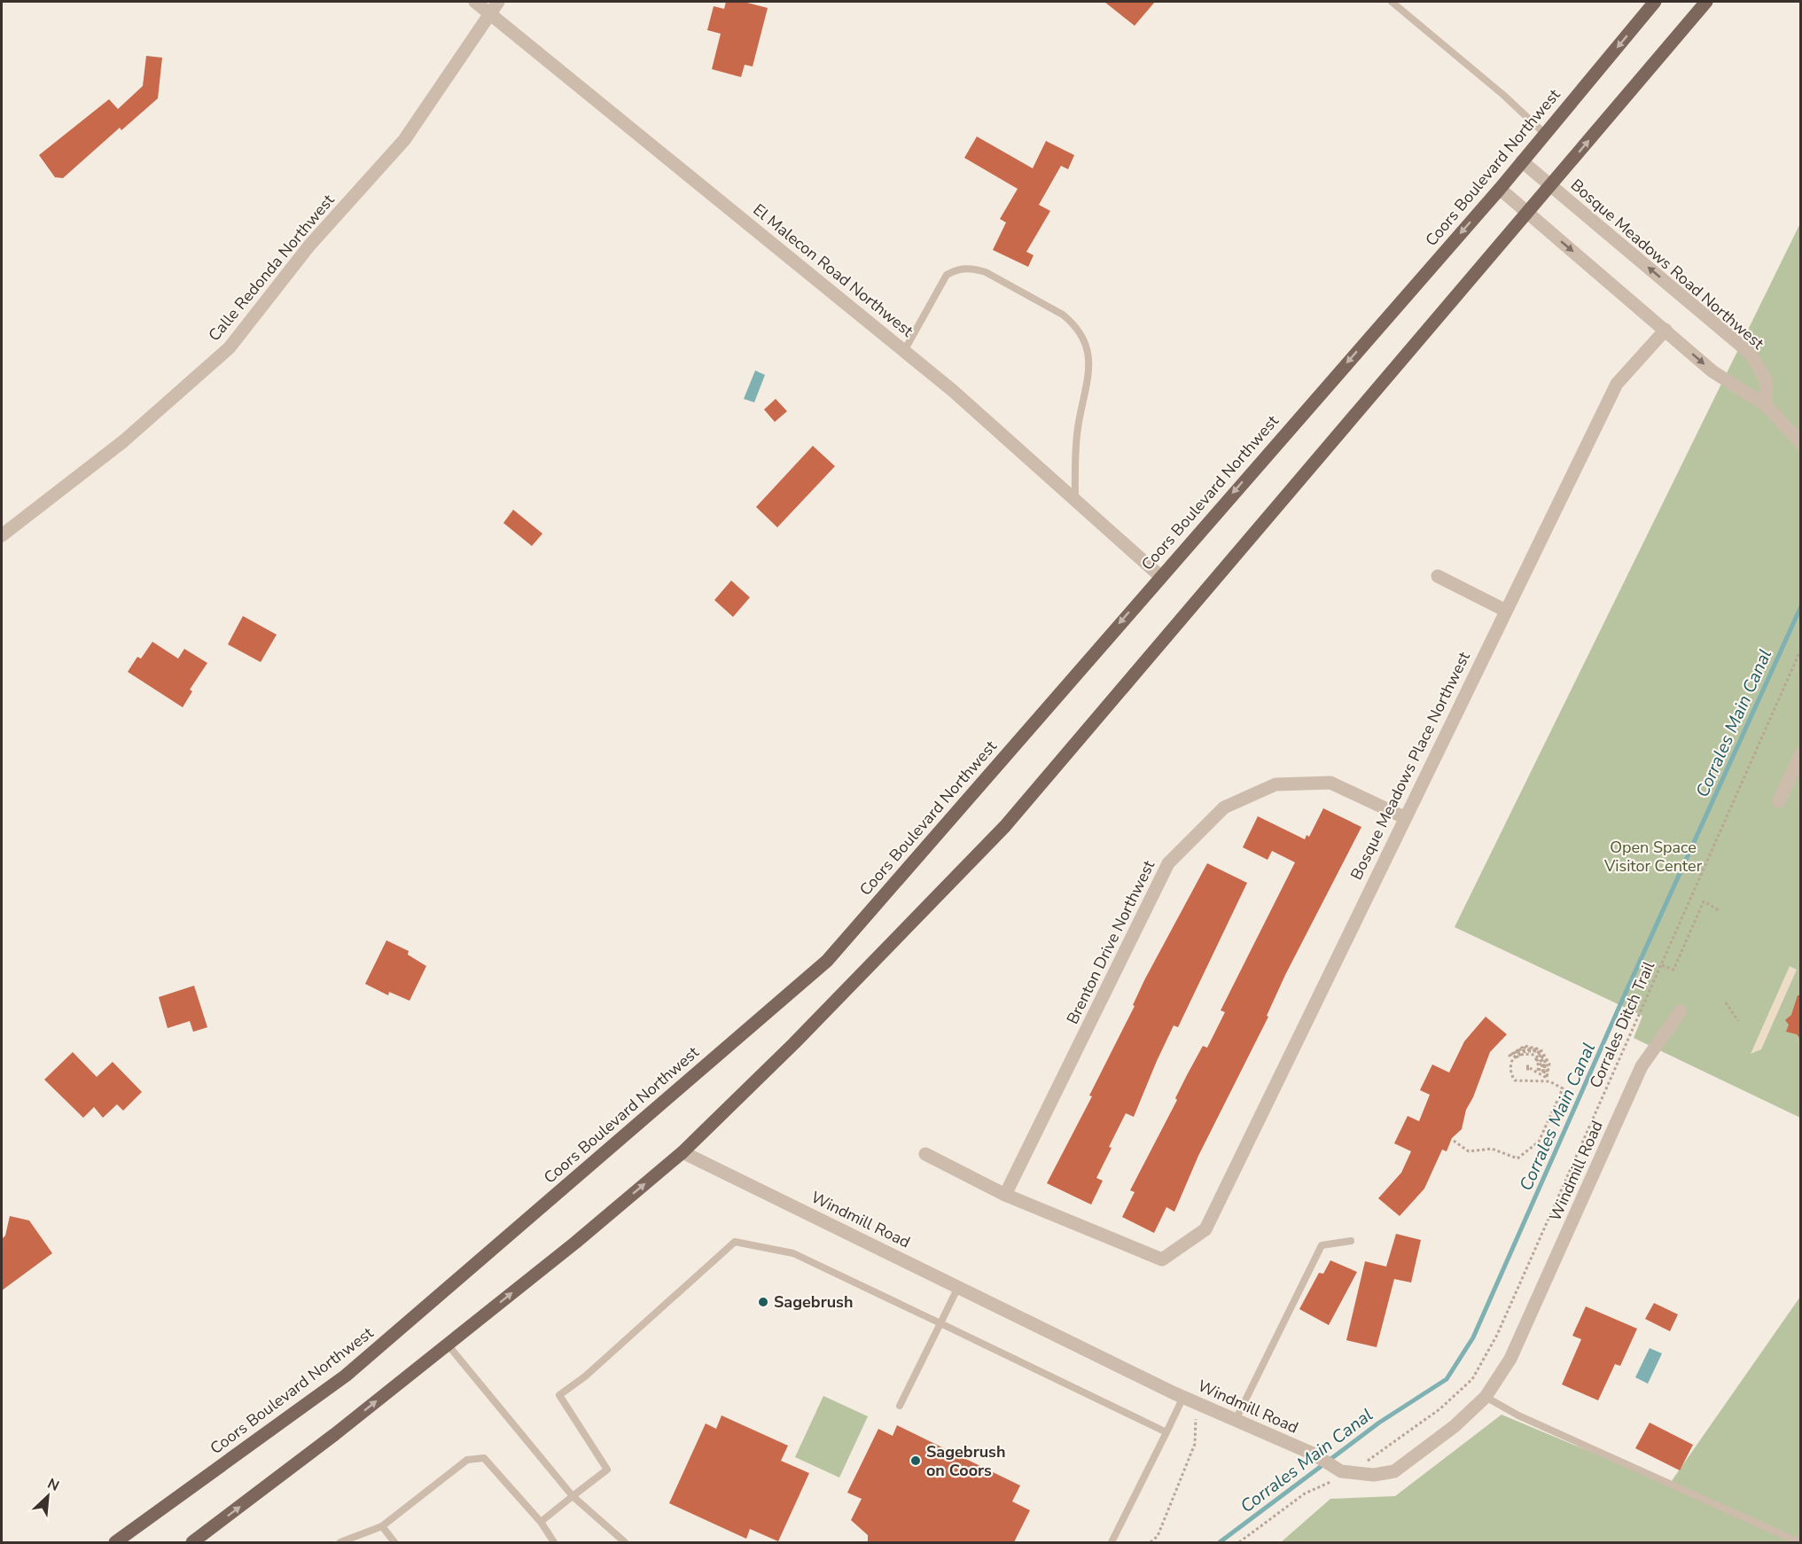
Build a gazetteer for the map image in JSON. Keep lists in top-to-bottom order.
{
  "streets": {
    "main road": ["Coors Boulevard Northwest"],
    "street": [
      "Bosque Meadows Road Northwest",
      "Calle Redonda Northwest",
      "El Malecon Road Northwest",
      "Bosque Meadows Place Northwest",
      "Brenton Drive Northwest",
      "Windmill Road"
    ],
    "path": ["Corrales Ditch Trail"]
  },
  "crossings": [
    ["Coors Boulevard Northwest", "Bosque Meadows Road Northwest"],
    ["Coors Boulevard Northwest", "El Malecon Road Northwest"],
    ["Calle Redonda Northwest", "El Malecon Road Northwest"],
    ["Bosque Meadows Place Northwest", "Brenton Drive Northwest"],
    ["Corrales Ditch Trail", "Windmill Road"]
  ],
  "water": ["Corrales Main Canal"],
  "parks": ["Open Space Visitor Center"],
  "places": ["Sagebrush", "Sagebrush on Coors"],
  "north": "top right"
}
